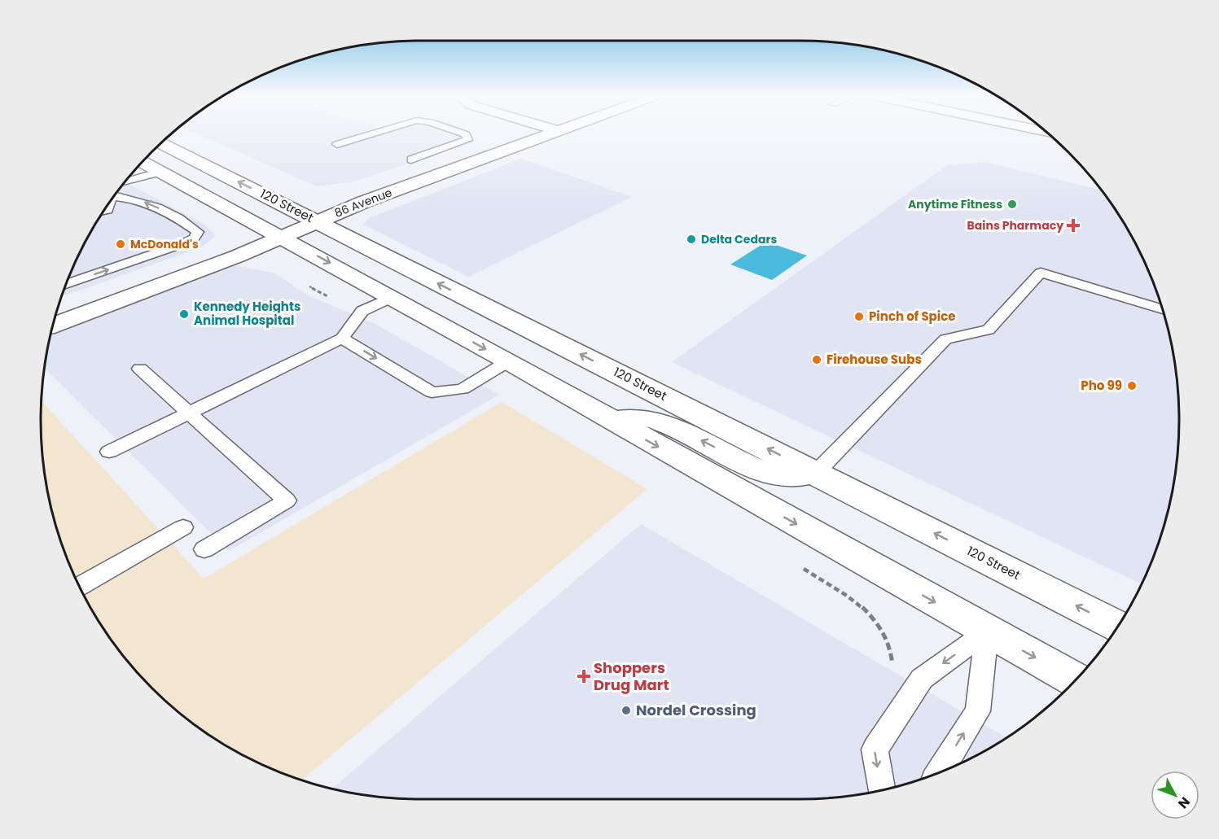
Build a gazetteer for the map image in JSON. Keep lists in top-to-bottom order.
{
  "streets": {
    "main road": ["86 Avenue", "120 Street"]
  },
  "crossings": [
    ["86 Avenue", "120 Street"]
  ],
  "places": {
    "other": [
      "Anytime Fitness",
      "Delta Cedars",
      "McDonald's",
      "Kennedy Heights Animal Hospital",
      "Pinch of Spice",
      "Firehouse Subs",
      "Pho 99",
      "Nordel Crossing"
    ],
    "health": ["Bains Pharmacy", "Shoppers Drug Mart"]
  },
  "north": "bottom right"
}
